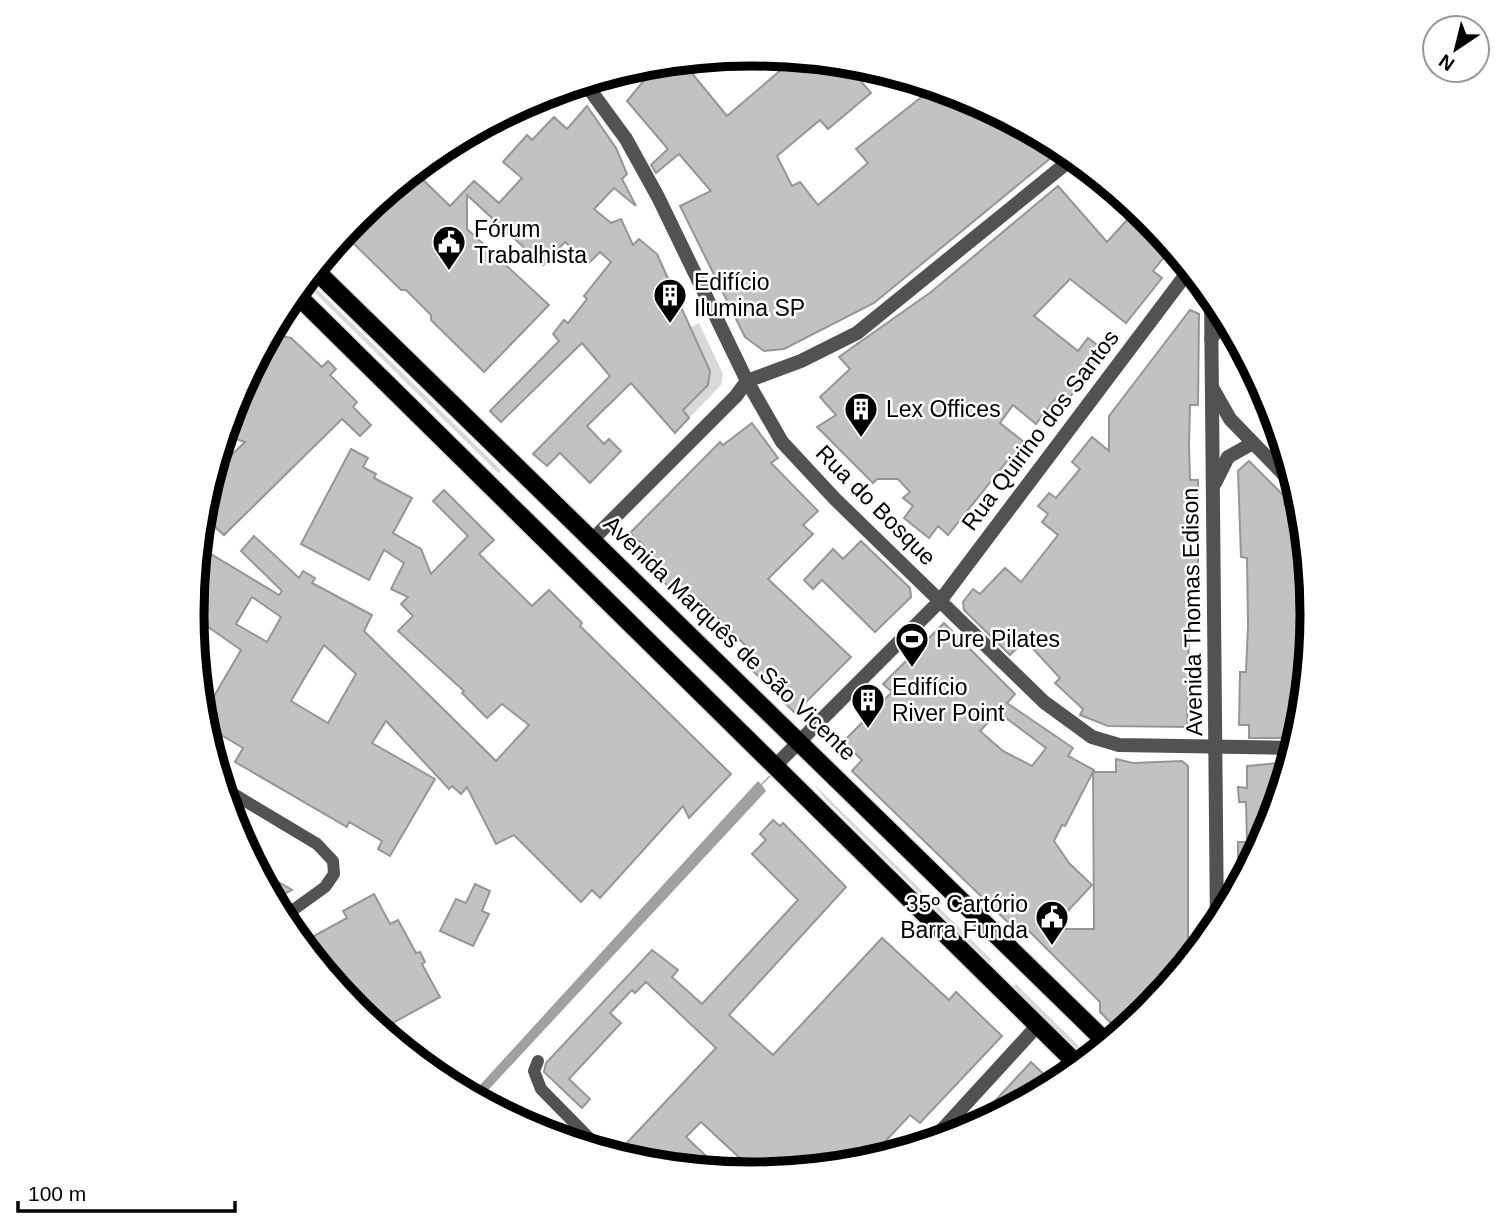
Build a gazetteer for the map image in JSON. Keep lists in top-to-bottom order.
{
  "streets": {
    "main road": ["Avenida Marquês de São Vicente"],
    "street": ["Rua Quirino dos Santos", "Rua do Bosque", "Avenida Thomas Edison"]
  },
  "crossings": [
    ["Rua Quirino dos Santos", "Rua do Bosque"],
    ["Rua Quirino dos Santos", "Avenida Marquês de São Vicente"],
    ["Rua do Bosque", "Avenida Thomas Edison"]
  ],
  "places": {
    "public building": ["Fórum Trabalhista", "35º Cartório Barra Funda"],
    "building": ["Edifício Ilumina SP", "Lex Offices", "Edifício River Point"],
    "sports": ["Pure Pilates"]
  },
  "scale_bar": "100 m",
  "north": "bottom left"
}
